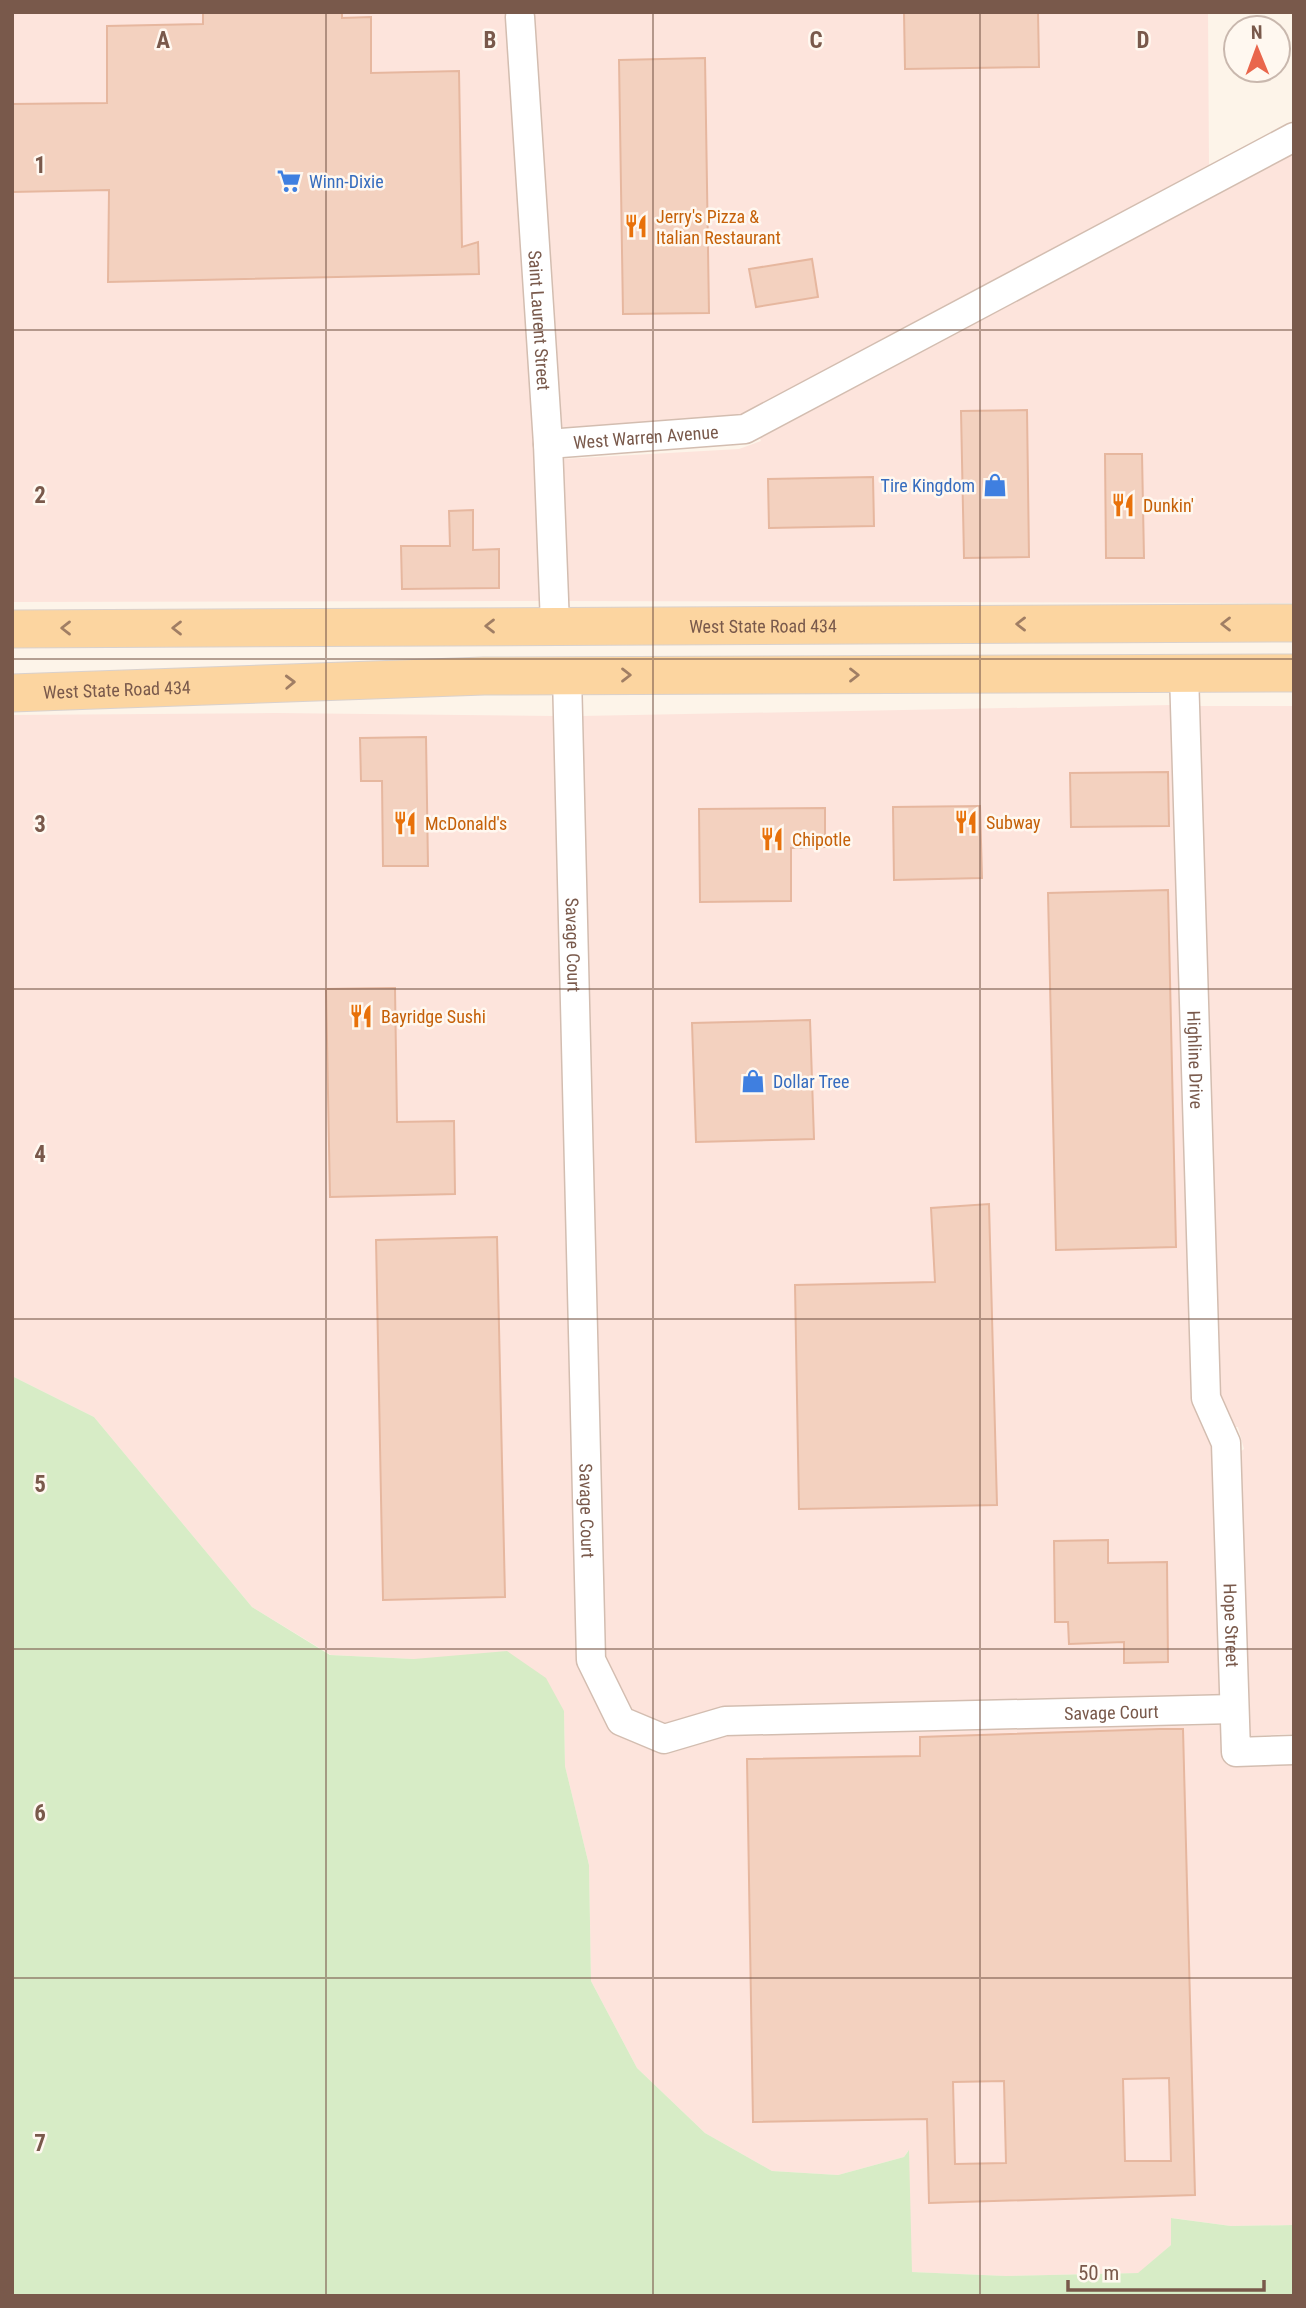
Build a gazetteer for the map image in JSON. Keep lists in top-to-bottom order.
{
  "streets": {
    "main road": ["West State Road 434"],
    "street": [
      "Saint Laurent Street",
      "West Warren Avenue",
      "Savage Court",
      "Highline Drive",
      "Hope Street"
    ]
  },
  "crossings": [
    ["Saint Laurent Street", "West Warren Avenue"],
    ["Saint Laurent Street", "West State Road 434"],
    ["Savage Court", "Hope Street"],
    ["Highline Drive", "Hope Street"]
  ],
  "places": {
    "supermarket": ["Winn-Dixie"],
    "restaurant": [
      "Jerry's Pizza & Italian Restaurant",
      "Dunkin'",
      "Subway",
      "McDonald's",
      "Chipotle",
      "Bayridge Sushi"
    ],
    "shop": ["Tire Kingdom", "Dollar Tree"]
  },
  "scale_bar": "50 m",
  "north": "top",
  "grid": {
    "columns": [
      "A",
      "B",
      "C",
      "D"
    ],
    "rows": [
      "1",
      "2",
      "3",
      "4",
      "5",
      "6",
      "7"
    ]
  }
}
